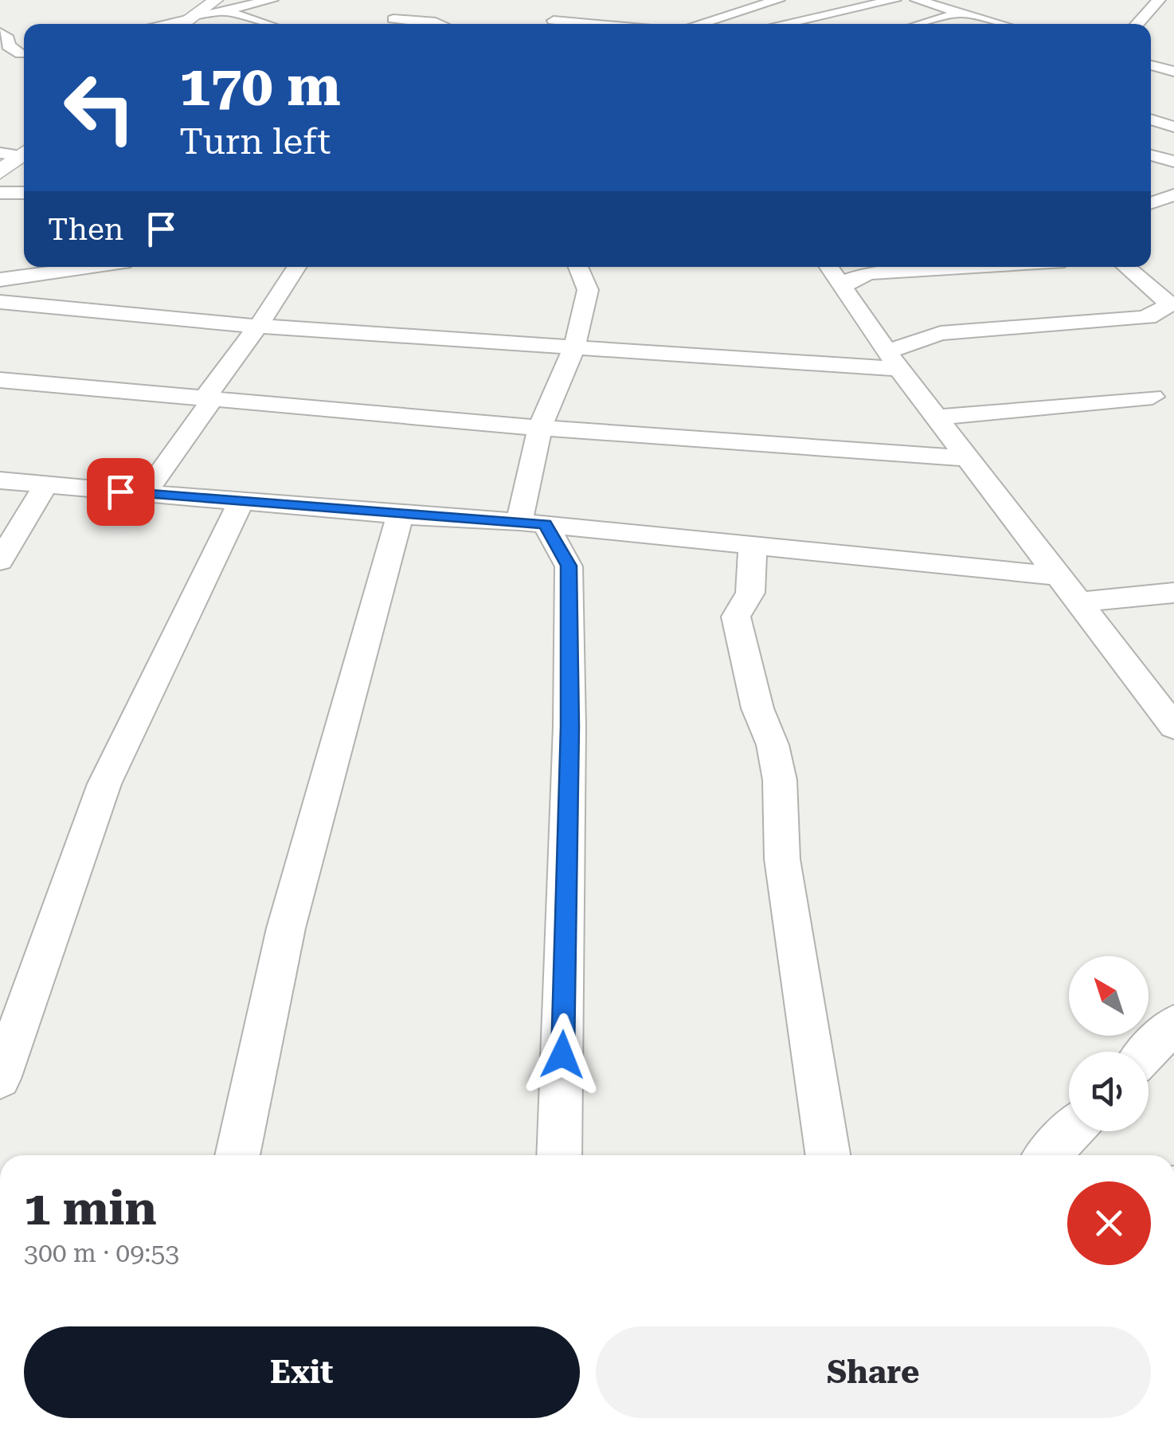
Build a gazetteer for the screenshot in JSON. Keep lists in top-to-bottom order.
{
  "north": "top left",
  "page": {
    "turn": ["170 m", "Turn left"],
    "then": "Then",
    "heading": ["1 min", "300 m · 09:53"],
    "buttons": ["Exit", "Share"]
  }
}
